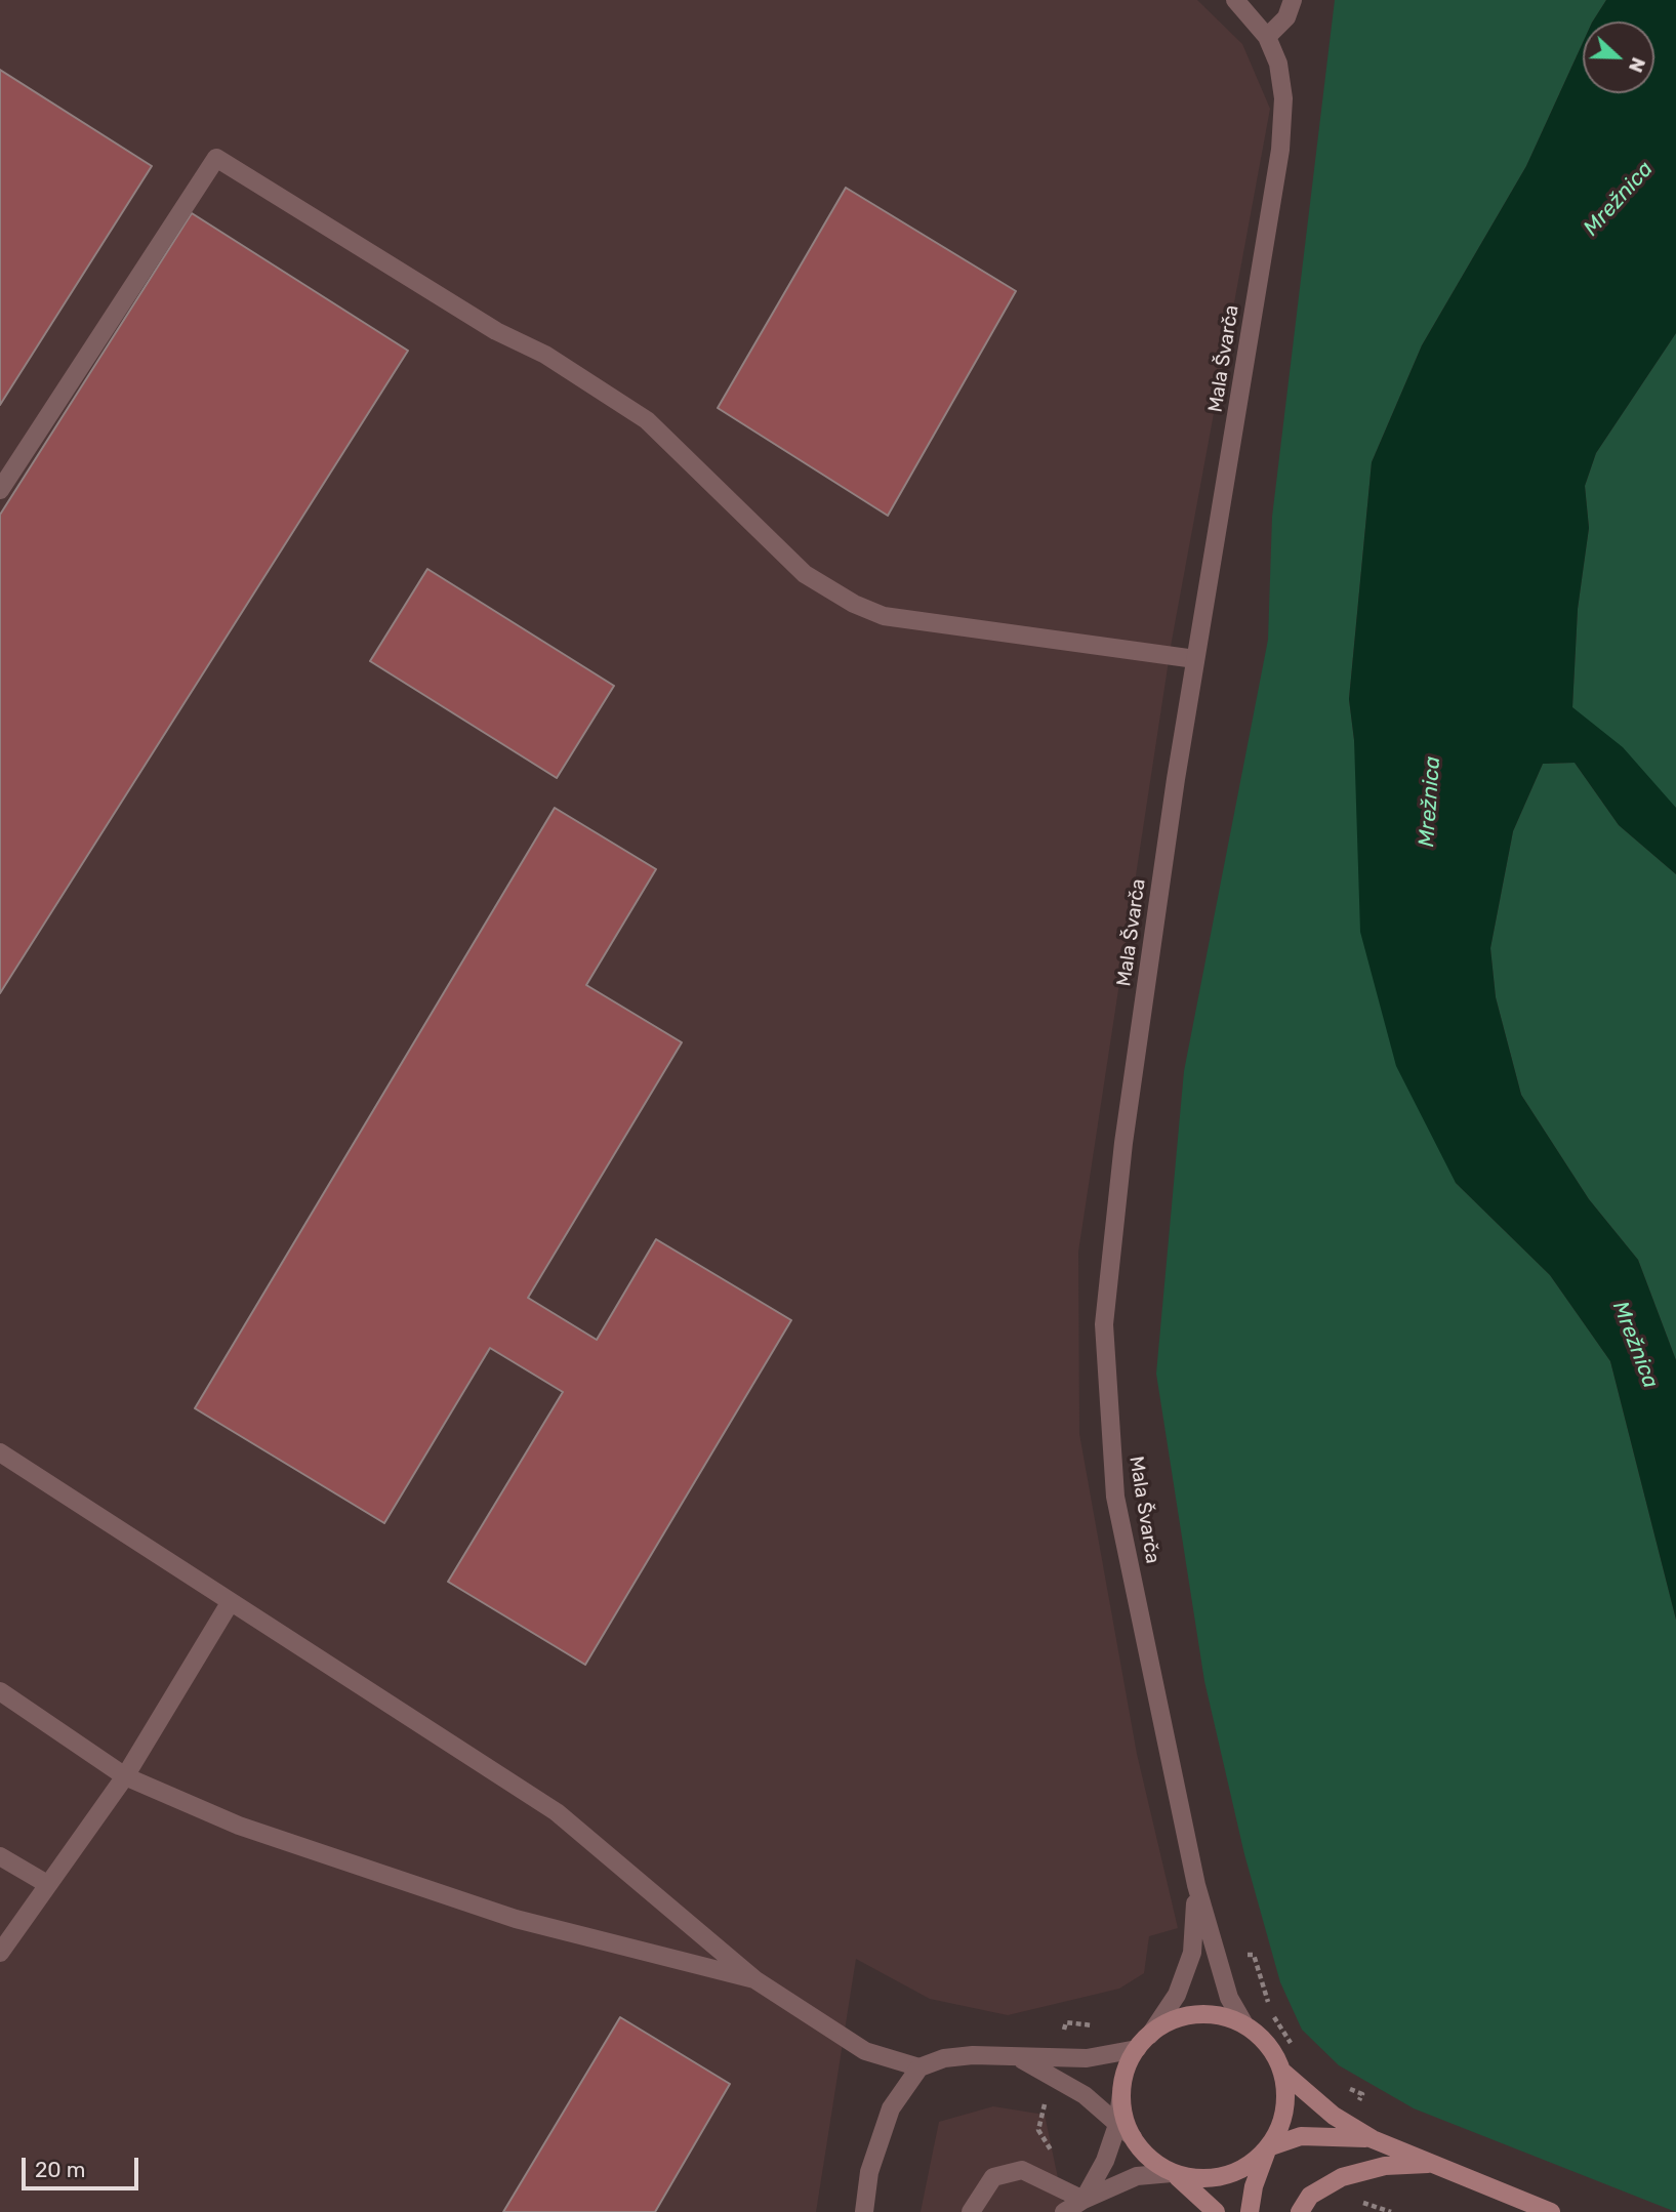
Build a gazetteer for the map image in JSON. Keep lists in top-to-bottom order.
{
  "streets": {
    "street": ["Mala Švarča"]
  },
  "water": ["Mrežnica"],
  "scale_bar": "20 m",
  "north": "right"
}
